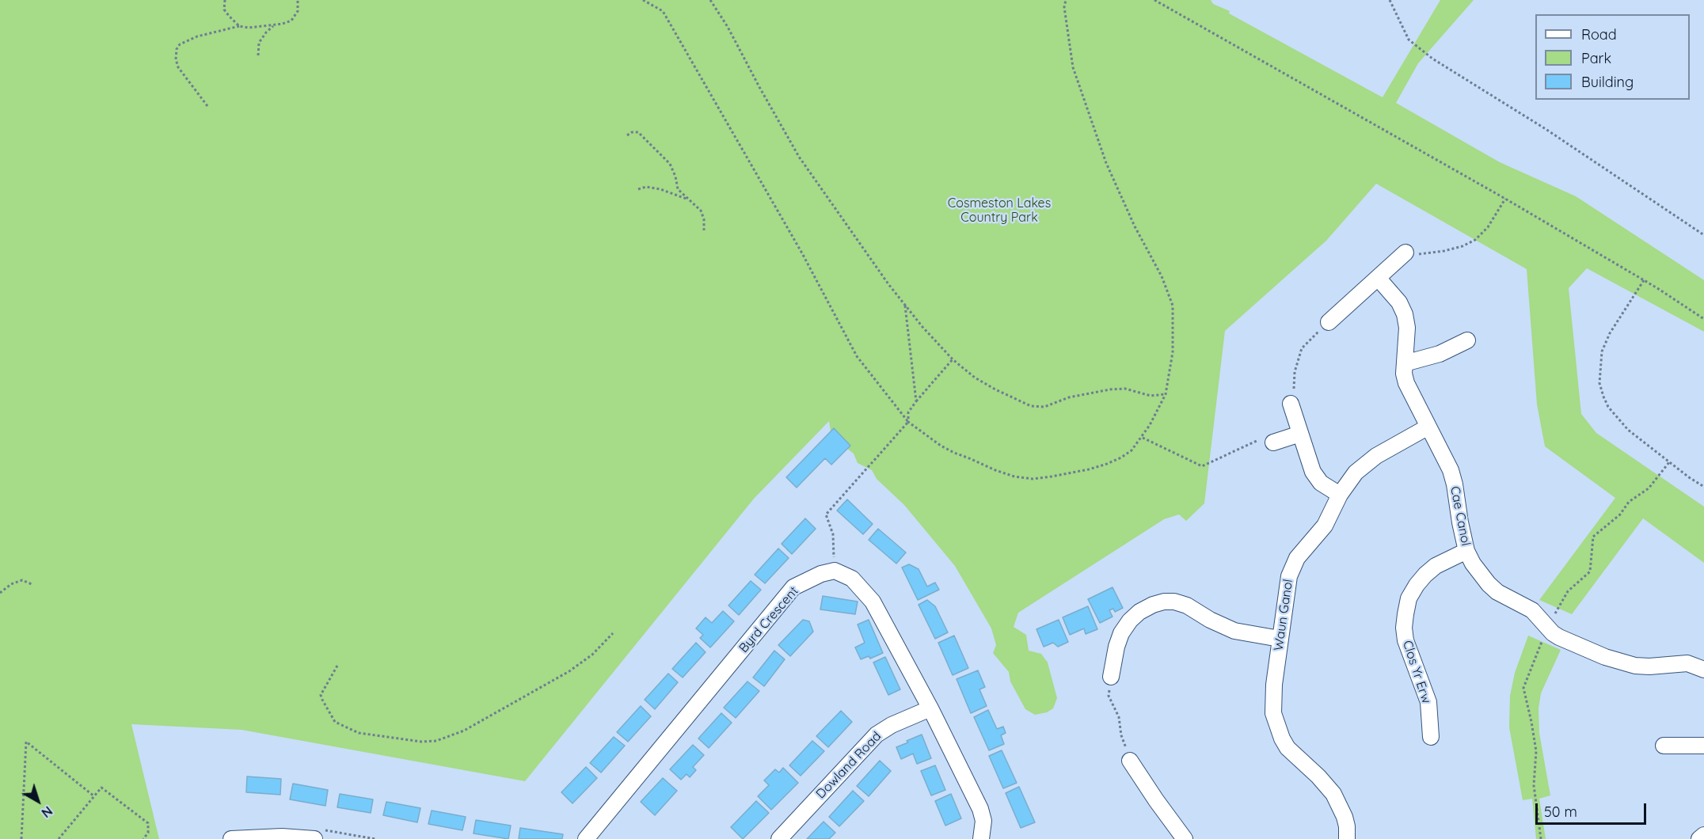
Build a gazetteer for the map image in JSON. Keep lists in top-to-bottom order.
{
  "streets": {
    "street": [
      "Cae Canol",
      "Waun Ganol",
      "Byrd Crescent",
      "Clos Yr Erw",
      "Dowland Road"
    ]
  },
  "crossings": [
    ["Cae Canol", "Waun Ganol"],
    ["Cae Canol", "Clos Yr Erw"]
  ],
  "parks": ["Cosmeston Lakes Country Park"],
  "legend": ["Road", "Park", "Building"],
  "scale_bar": "50 m",
  "north": "bottom right"
}
